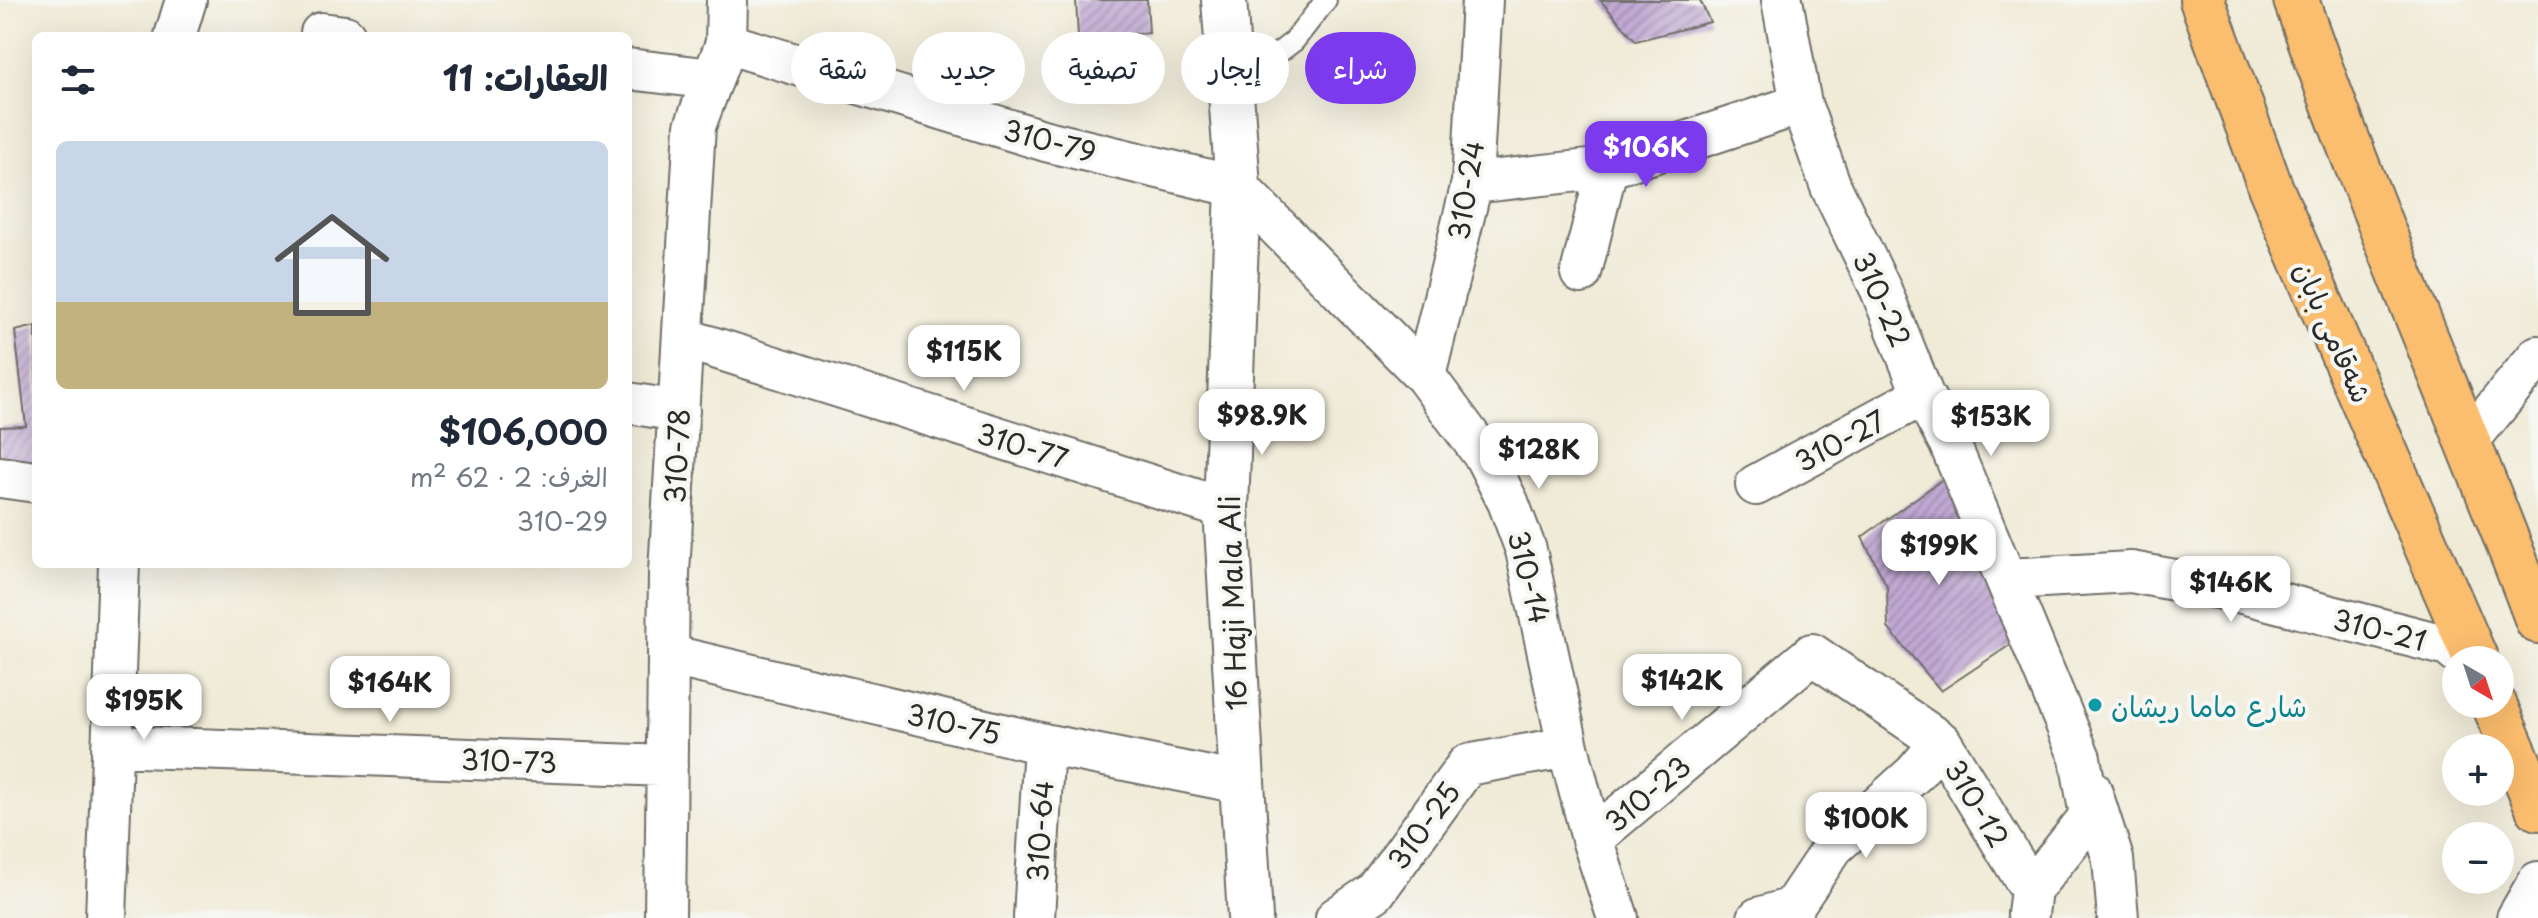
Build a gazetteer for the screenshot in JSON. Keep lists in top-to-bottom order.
{
  "streets": {
    "main road": ["شەقامی بابان"],
    "street": [
      "310-79",
      "310-24",
      "310-22",
      "310-27",
      "310-77",
      "310-78",
      "310-14",
      "16 Haji Mala Ali",
      "310-21",
      "310-75",
      "310-73",
      "310-23",
      "310-12",
      "310-25",
      "310-64"
    ]
  },
  "crossings": [
    ["310-79", "310-78"],
    ["310-79", "310-14"],
    ["310-79", "16 Haji Mala Ali"],
    ["310-24", "310-14"],
    ["310-22", "310-27"],
    ["310-22", "310-21"],
    ["310-22", "310-12"],
    ["310-77", "310-78"],
    ["310-77", "16 Haji Mala Ali"],
    ["310-78", "310-75"],
    ["310-78", "310-73"],
    ["310-14", "16 Haji Mala Ali"],
    ["310-14", "310-23"],
    ["310-14", "310-25"],
    ["16 Haji Mala Ali", "310-75"],
    ["310-75", "310-64"],
    ["310-23", "310-12"]
  ],
  "places": ["شارع ماما ريشان"],
  "north": "bottom right",
  "page": {
    "chip": [
      "شراء",
      "إيجار",
      "تصفية",
      "جديد",
      "شقة"
    ],
    "heading": "العقارات: 11",
    "price": [
      "$106K",
      "$115K",
      "$98.9K",
      "$153K",
      "$128K",
      "$199K",
      "$146K",
      "$142K",
      "$164K",
      "$195K",
      "$100K"
    ],
    "list": [
      {
        "name": "$106,000",
        "note": "الغرف: 2 · 62 m² · 310-29"
      }
    ],
    "map_buttons": ["+", "−"]
  }
}
